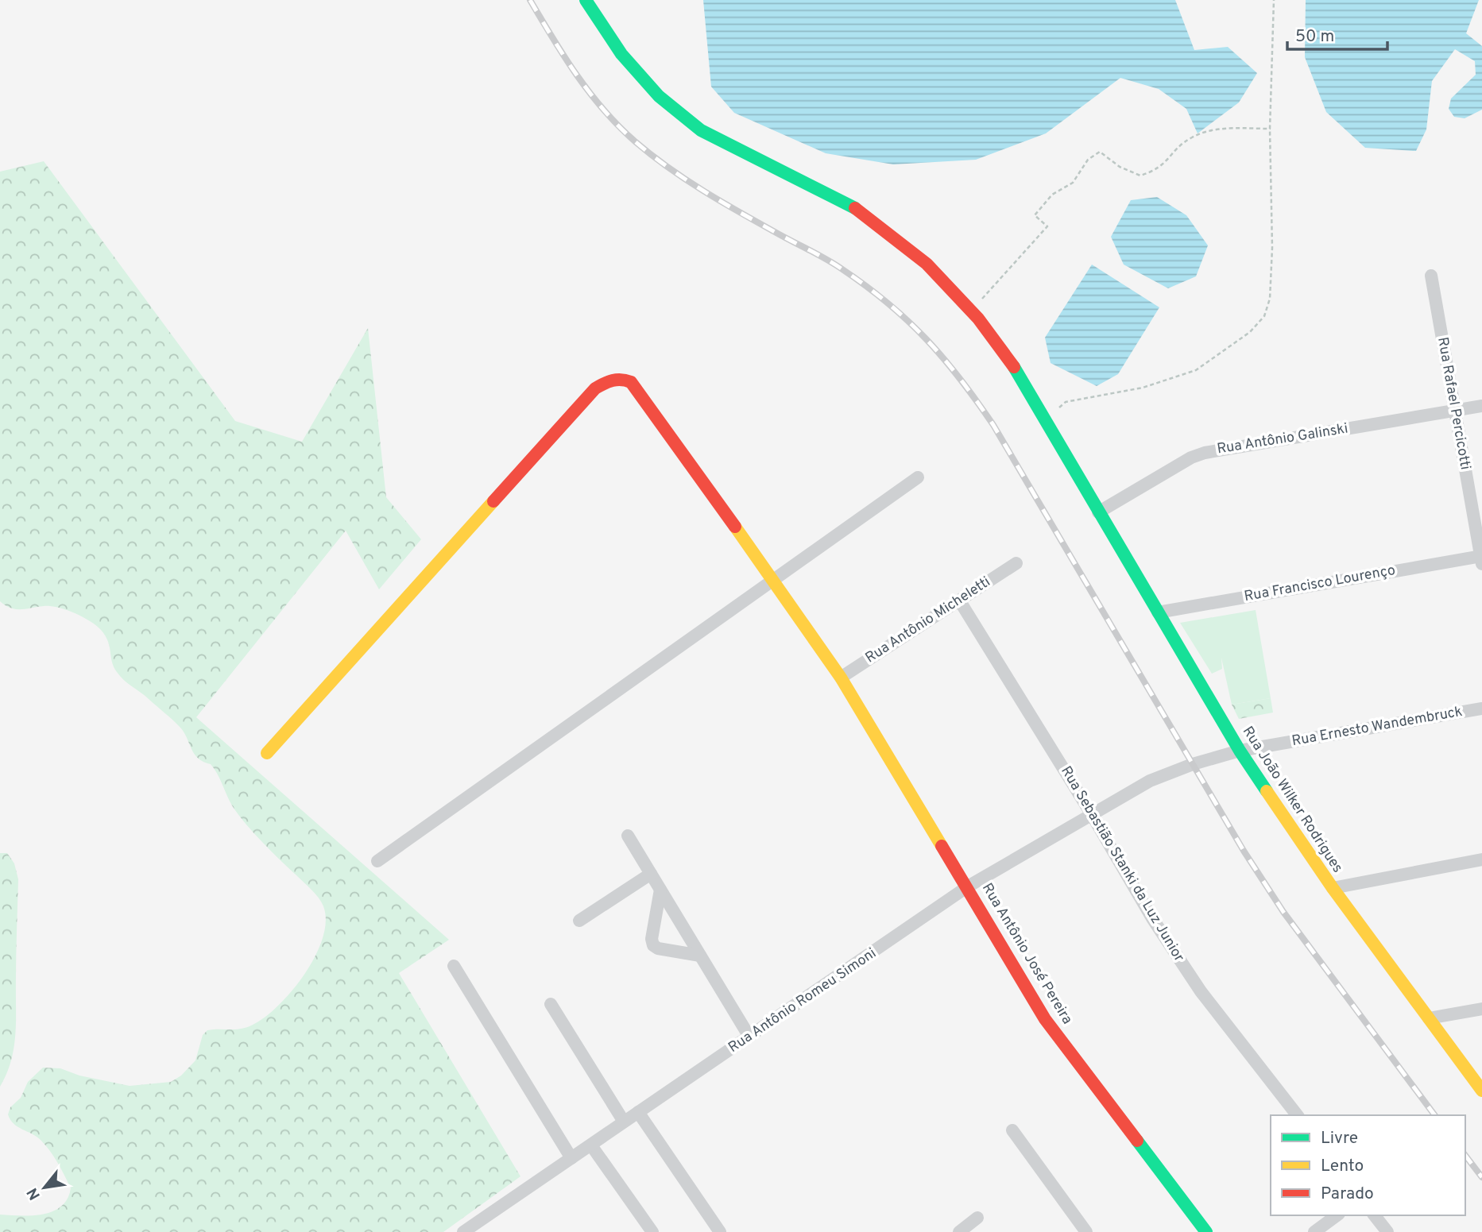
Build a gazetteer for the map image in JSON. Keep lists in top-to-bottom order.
{
  "streets": {
    "street": [
      "Rua Rafael Percicotti",
      "Rua Antônio Galinski",
      "Rua Francisco Lourenço",
      "Rua Antônio Micheletti",
      "Rua Ernesto Wandembruck",
      "Rua João Wilker Rodrigues",
      "Rua Sebastião Stanki da Luz Junior",
      "Rua Antônio José Pereira",
      "Rua Antônio Romeu Simoni"
    ]
  },
  "crossings": [
    ["Rua Rafael Percicotti", "Rua Antônio Galinski"],
    ["Rua Rafael Percicotti", "Rua Francisco Lourenço"],
    ["Rua Antônio Galinski", "Rua João Wilker Rodrigues"],
    ["Rua Francisco Lourenço", "Rua João Wilker Rodrigues"],
    ["Rua Antônio Micheletti", "Rua Sebastião Stanki da Luz Junior"],
    ["Rua Antônio Micheletti", "Rua Antônio José Pereira"],
    ["Rua Ernesto Wandembruck", "Rua João Wilker Rodrigues"],
    ["Rua Ernesto Wandembruck", "Rua Antônio Romeu Simoni"],
    ["Rua Sebastião Stanki da Luz Junior", "Rua Antônio Romeu Simoni"],
    ["Rua Antônio José Pereira", "Rua Antônio Romeu Simoni"]
  ],
  "legend": ["Livre", "Lento", "Parado"],
  "scale_bar": "50 m",
  "north": "bottom left"
}
